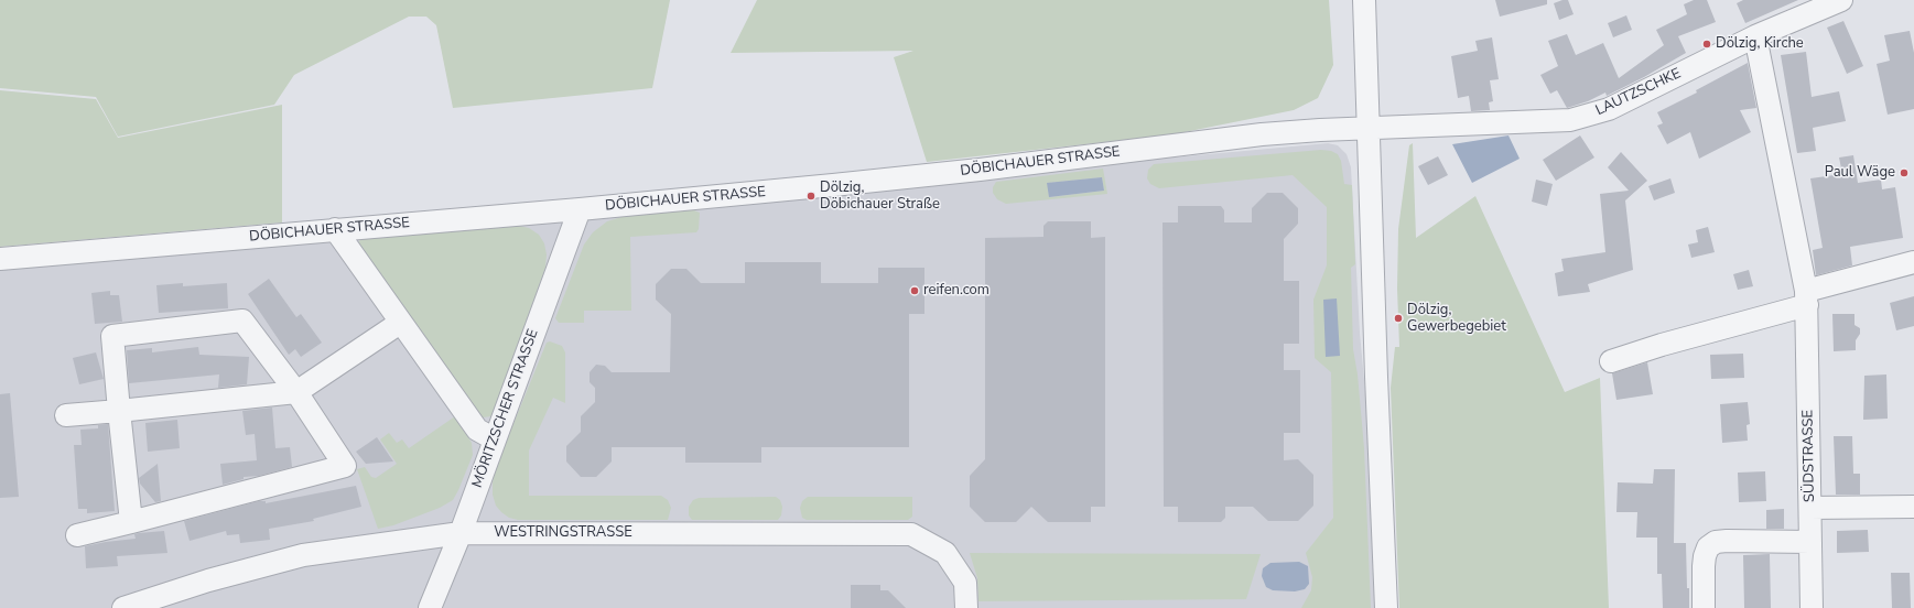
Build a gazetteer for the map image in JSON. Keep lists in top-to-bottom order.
{
  "streets": {
    "street": [
      "LAUTZSCHKE",
      "DÖBICHAUER STRASSE",
      "MÖRITZSCHER STRASSE",
      "SÜDSTRASSE",
      "WESTRINGSTRASSE"
    ]
  },
  "crossings": [
    ["LAUTZSCHKE", "DÖBICHAUER STRASSE"],
    ["LAUTZSCHKE", "SÜDSTRASSE"],
    ["DÖBICHAUER STRASSE", "MÖRITZSCHER STRASSE"],
    ["MÖRITZSCHER STRASSE", "WESTRINGSTRASSE"]
  ],
  "places": [
    "Dölzig, Kirche",
    "Paul Wäge",
    "Dölzig, Döbichauer Straße",
    "reifen.com",
    "Dölzig, Gewerbegebiet"
  ]
}
